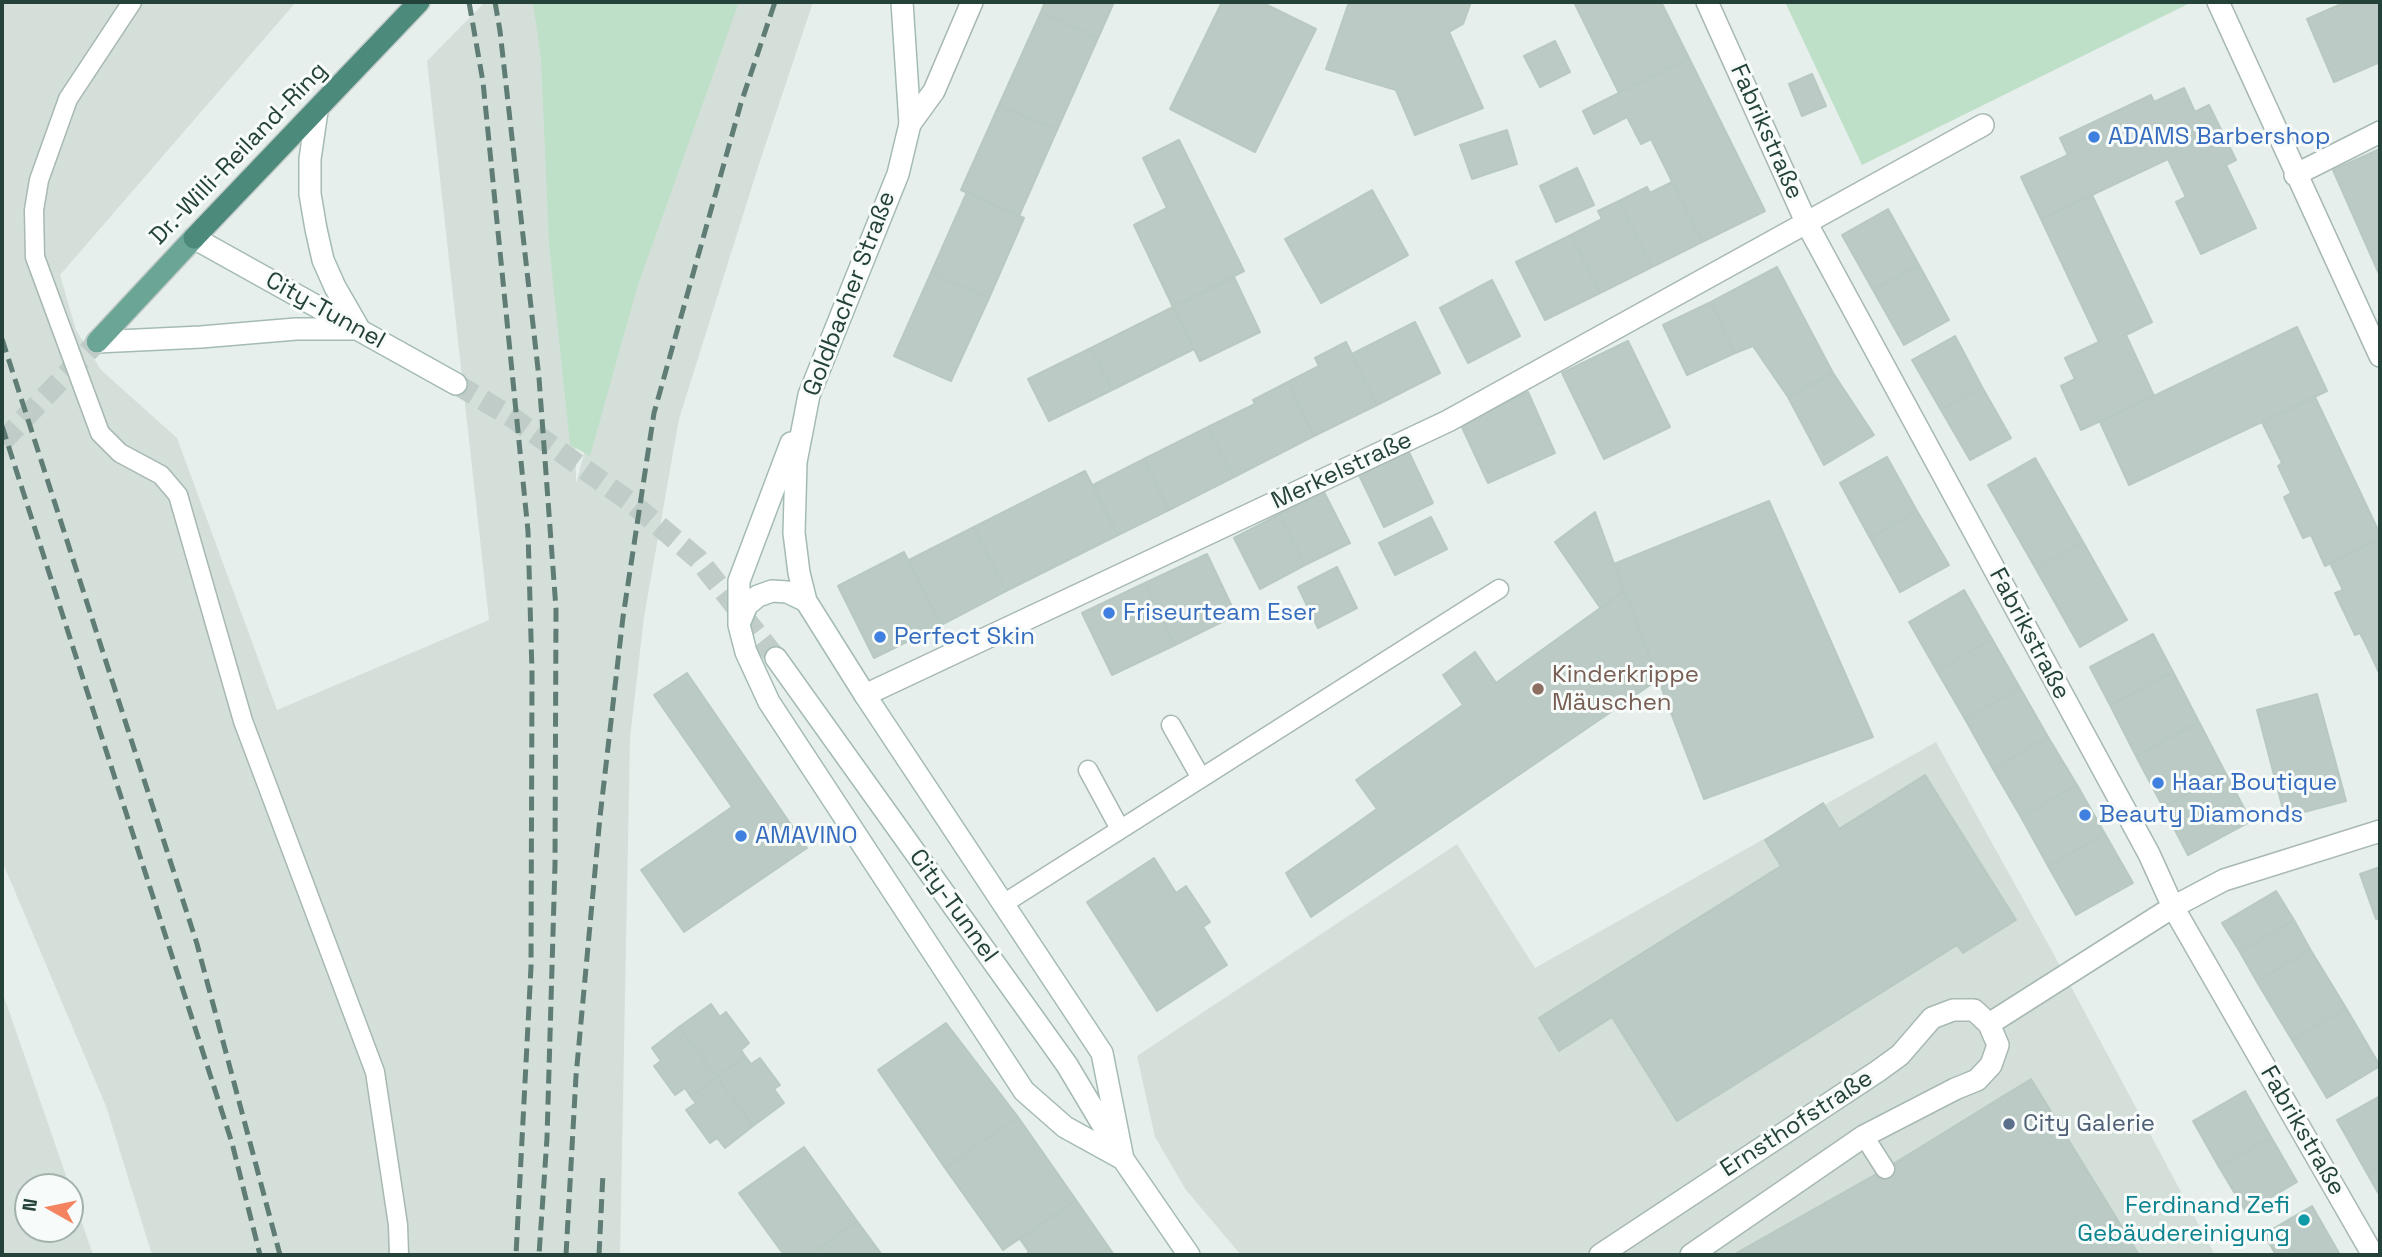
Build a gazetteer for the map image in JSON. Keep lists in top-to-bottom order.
{
  "streets": {
    "highway": ["Dr.-Willi-Reiland-Ring"],
    "street": [
      "Fabrikstraße",
      "Goldbacher Straße",
      "City-Tunnel",
      "Merkelstraße",
      "Ernsthofstraße"
    ]
  },
  "crossings": [
    ["Fabrikstraße", "Merkelstraße"],
    ["Dr.-Willi-Reiland-Ring", "City-Tunnel"],
    ["Goldbacher Straße", "City-Tunnel"],
    ["Goldbacher Straße", "Merkelstraße"]
  ],
  "places": [
    "ADAMS Barbershop",
    "Friseurteam Eser",
    "Perfect Skin",
    "Kinderkrippe Mäuschen",
    "Haar Boutique",
    "Beauty Diamonds",
    "AMAVINO",
    "City Galerie",
    "Ferdinand Zefi Gebäudereinigung"
  ],
  "north": "left"
}
